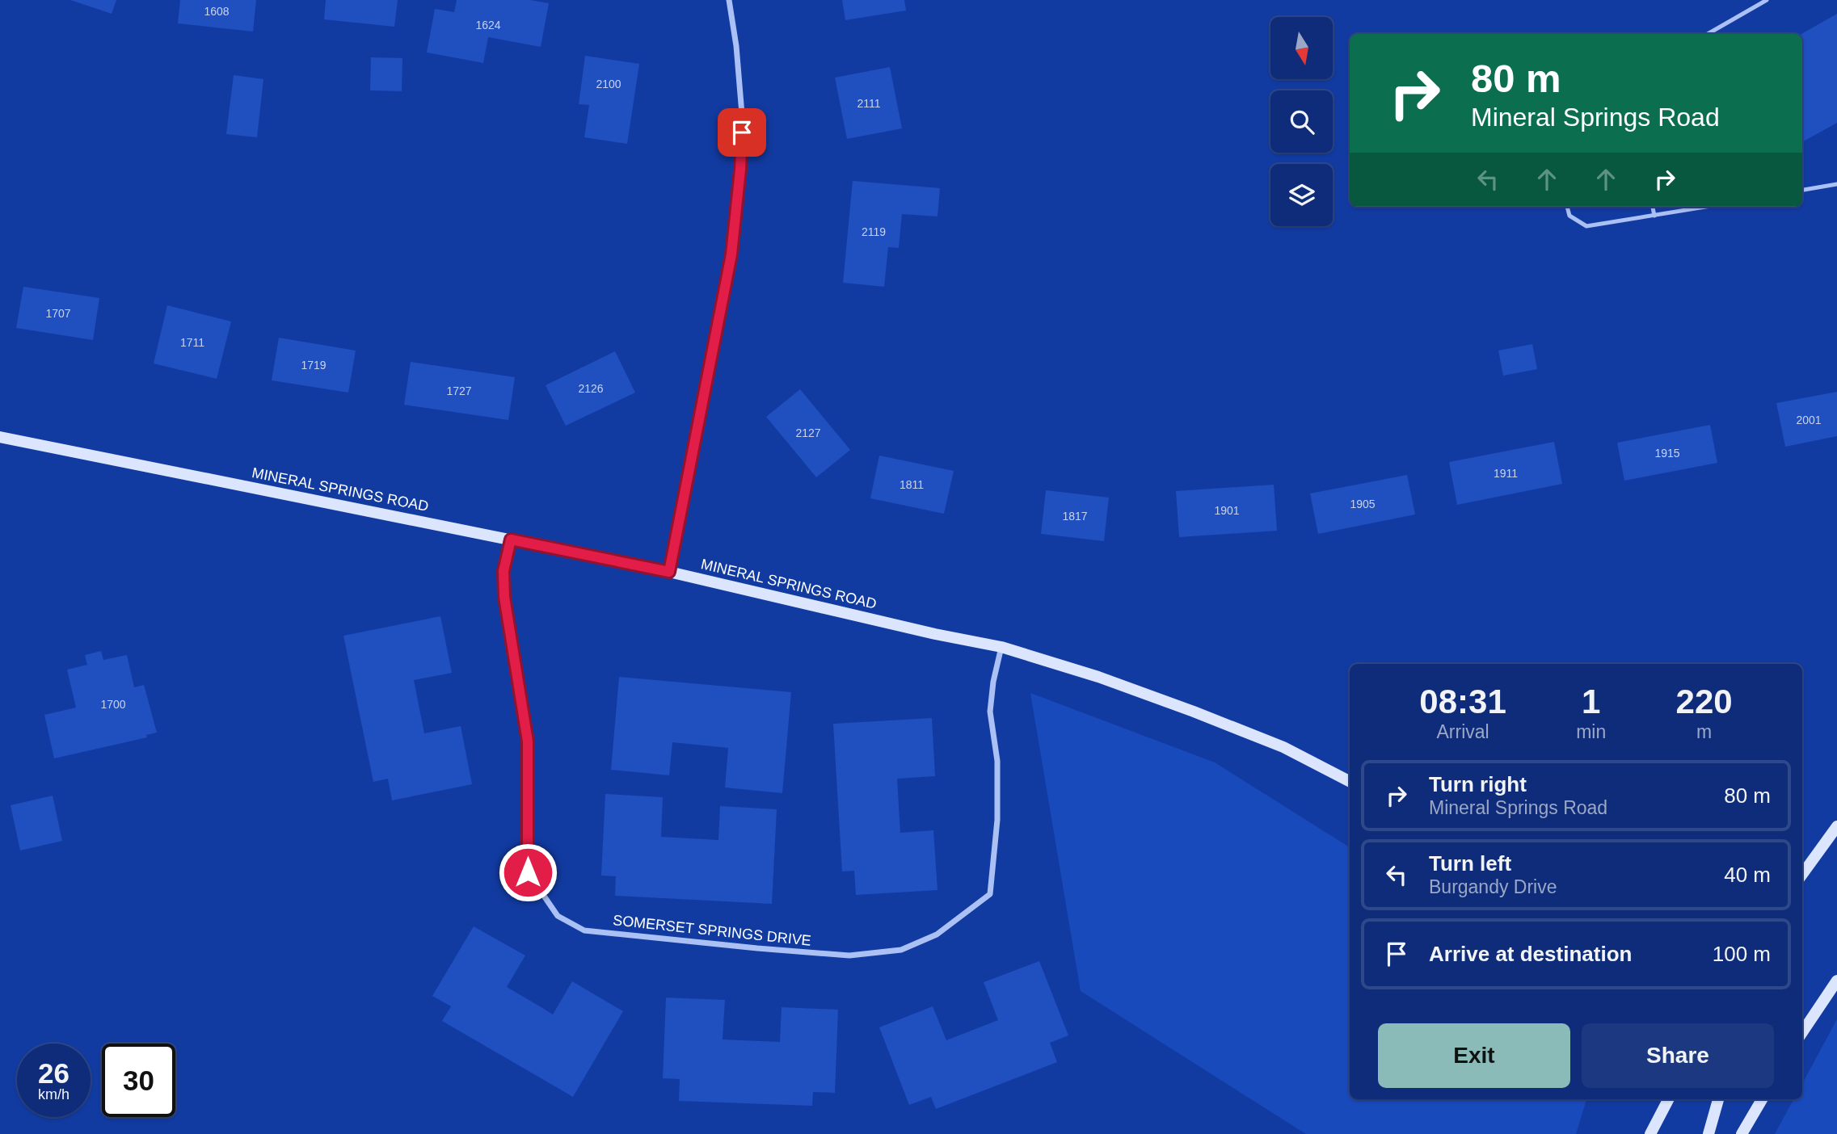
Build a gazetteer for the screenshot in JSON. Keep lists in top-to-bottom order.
{
  "streets": {
    "street": ["MINERAL SPRINGS ROAD", "SOMERSET SPRINGS DRIVE"]
  },
  "crossings": [
    ["MINERAL SPRINGS ROAD", "SOMERSET SPRINGS DRIVE"]
  ],
  "house_numbers": [
    "1608",
    "1624",
    "2100",
    "2111",
    "2119",
    "1707",
    "1711",
    "1719",
    "2126",
    "1727",
    "2001",
    "2127",
    "1915",
    "1911",
    "1811",
    "1905",
    "1901",
    "1817",
    "1700"
  ],
  "north": "bottom",
  "page": {
    "turn": ["80 m", "Mineral Springs Road"],
    "eta": [
      "08:31",
      "Arrival",
      "1",
      "min",
      "220",
      "m"
    ],
    "list": [
      {
        "name": "Turn right",
        "note": "Mineral Springs Road",
        "value": "80 m"
      },
      {
        "name": "Turn left",
        "note": "Burgandy Drive",
        "value": "40 m"
      },
      {
        "name": "Arrive at destination",
        "value": "100 m"
      }
    ],
    "buttons": ["Exit", "Share"],
    "speed": "26 km/h",
    "limit": "30"
  }
}
